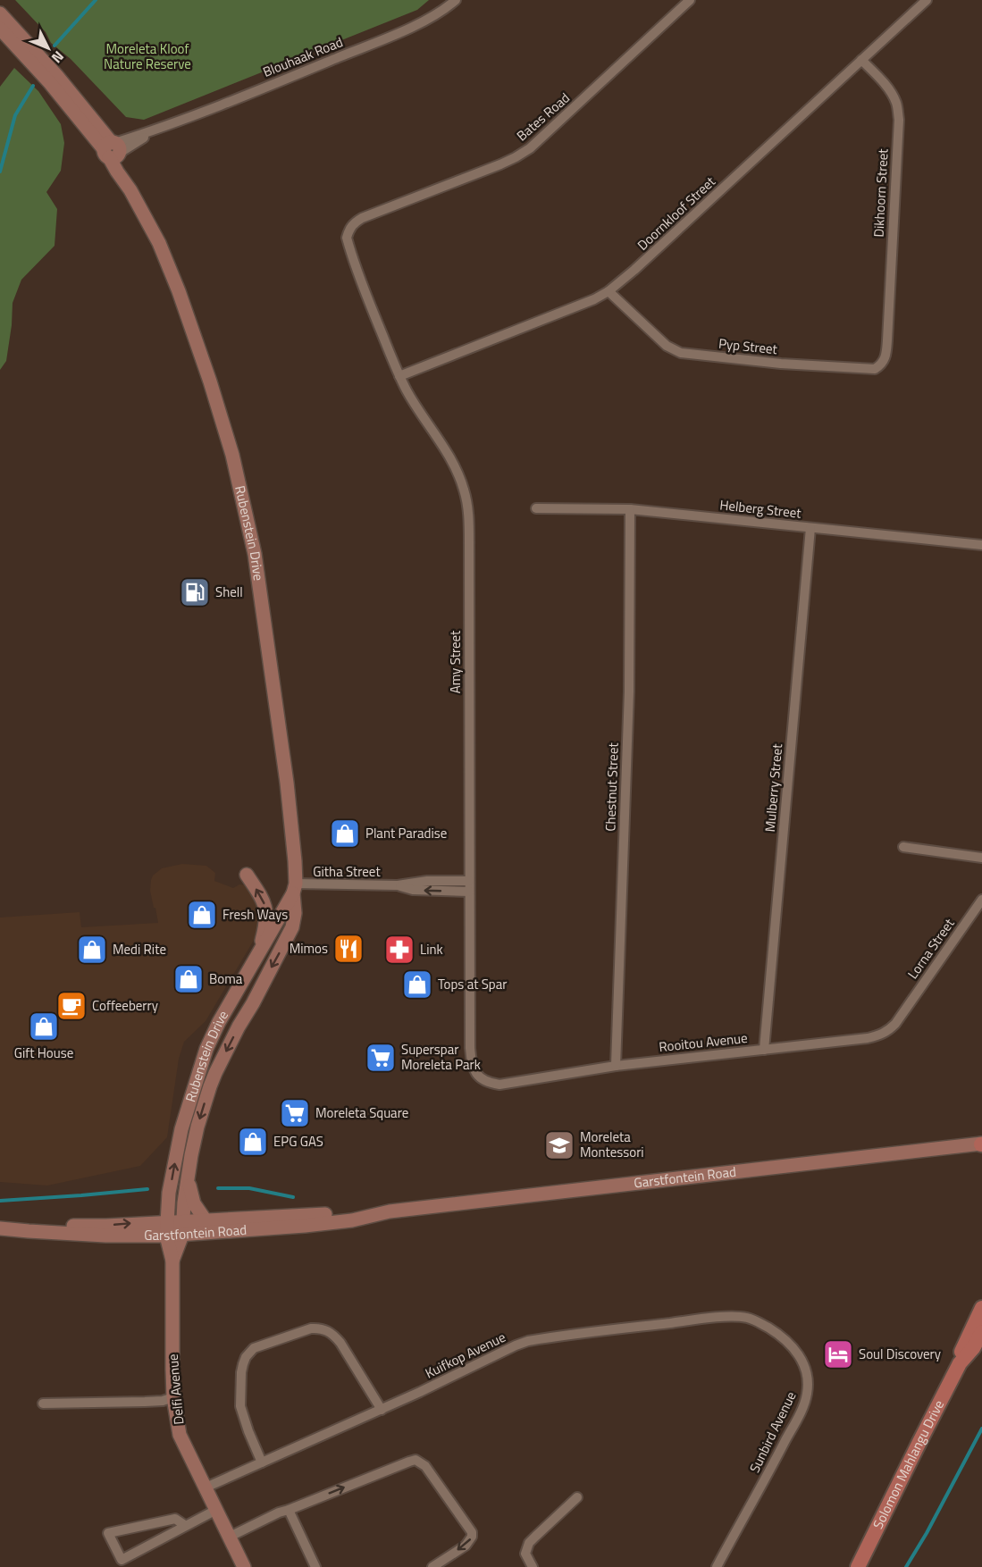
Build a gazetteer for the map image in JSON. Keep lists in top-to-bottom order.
{
  "streets": {
    "main road": ["Solomon Mahlangu Drive"],
    "street": [
      "Blouhaak Road",
      "Bates Road",
      "Dikhoorn Street",
      "Doornkloof Street",
      "Pyp Street",
      "Helberg Street",
      "Rubenstein Drive",
      "Amy Street",
      "Chestnut Street",
      "Mulberry Street",
      "Githa Street",
      "Lorna Street",
      "Rooitou Avenue",
      "Garstfontein Road",
      "Kuifkop Avenue",
      "Delfi Avenue",
      "Sunbird Avenue"
    ]
  },
  "crossings": [
    ["Blouhaak Road", "Rubenstein Drive"],
    ["Bates Road", "Amy Street"],
    ["Dikhoorn Street", "Doornkloof Street"],
    ["Dikhoorn Street", "Pyp Street"],
    ["Doornkloof Street", "Pyp Street"],
    ["Doornkloof Street", "Amy Street"],
    ["Helberg Street", "Chestnut Street"],
    ["Helberg Street", "Mulberry Street"],
    ["Rubenstein Drive", "Githa Street"],
    ["Rubenstein Drive", "Garstfontein Road"],
    ["Rubenstein Drive", "Delfi Avenue"],
    ["Amy Street", "Githa Street"],
    ["Amy Street", "Rooitou Avenue"],
    ["Chestnut Street", "Rooitou Avenue"],
    ["Mulberry Street", "Rooitou Avenue"],
    ["Lorna Street", "Rooitou Avenue"],
    ["Garstfontein Road", "Delfi Avenue"],
    ["Kuifkop Avenue", "Delfi Avenue"],
    ["Kuifkop Avenue", "Sunbird Avenue"]
  ],
  "parks": ["Moreleta Kloof Nature Reserve"],
  "places": {
    "fuel station": ["Shell"],
    "shop": [
      "Plant Paradise",
      "Fresh Ways",
      "Medi Rite",
      "Boma",
      "Tops at Spar",
      "Gift House",
      "EPG GAS"
    ],
    "restaurant": ["Mimos"],
    "pharmacy": ["Link"],
    "cafe": ["Coffeeberry"],
    "supermarket": ["Superspar Moreleta Park", "Moreleta Square"],
    "school or university": ["Moreleta Montessori"],
    "hotel": ["Soul Discovery"]
  },
  "north": "bottom right"
}
